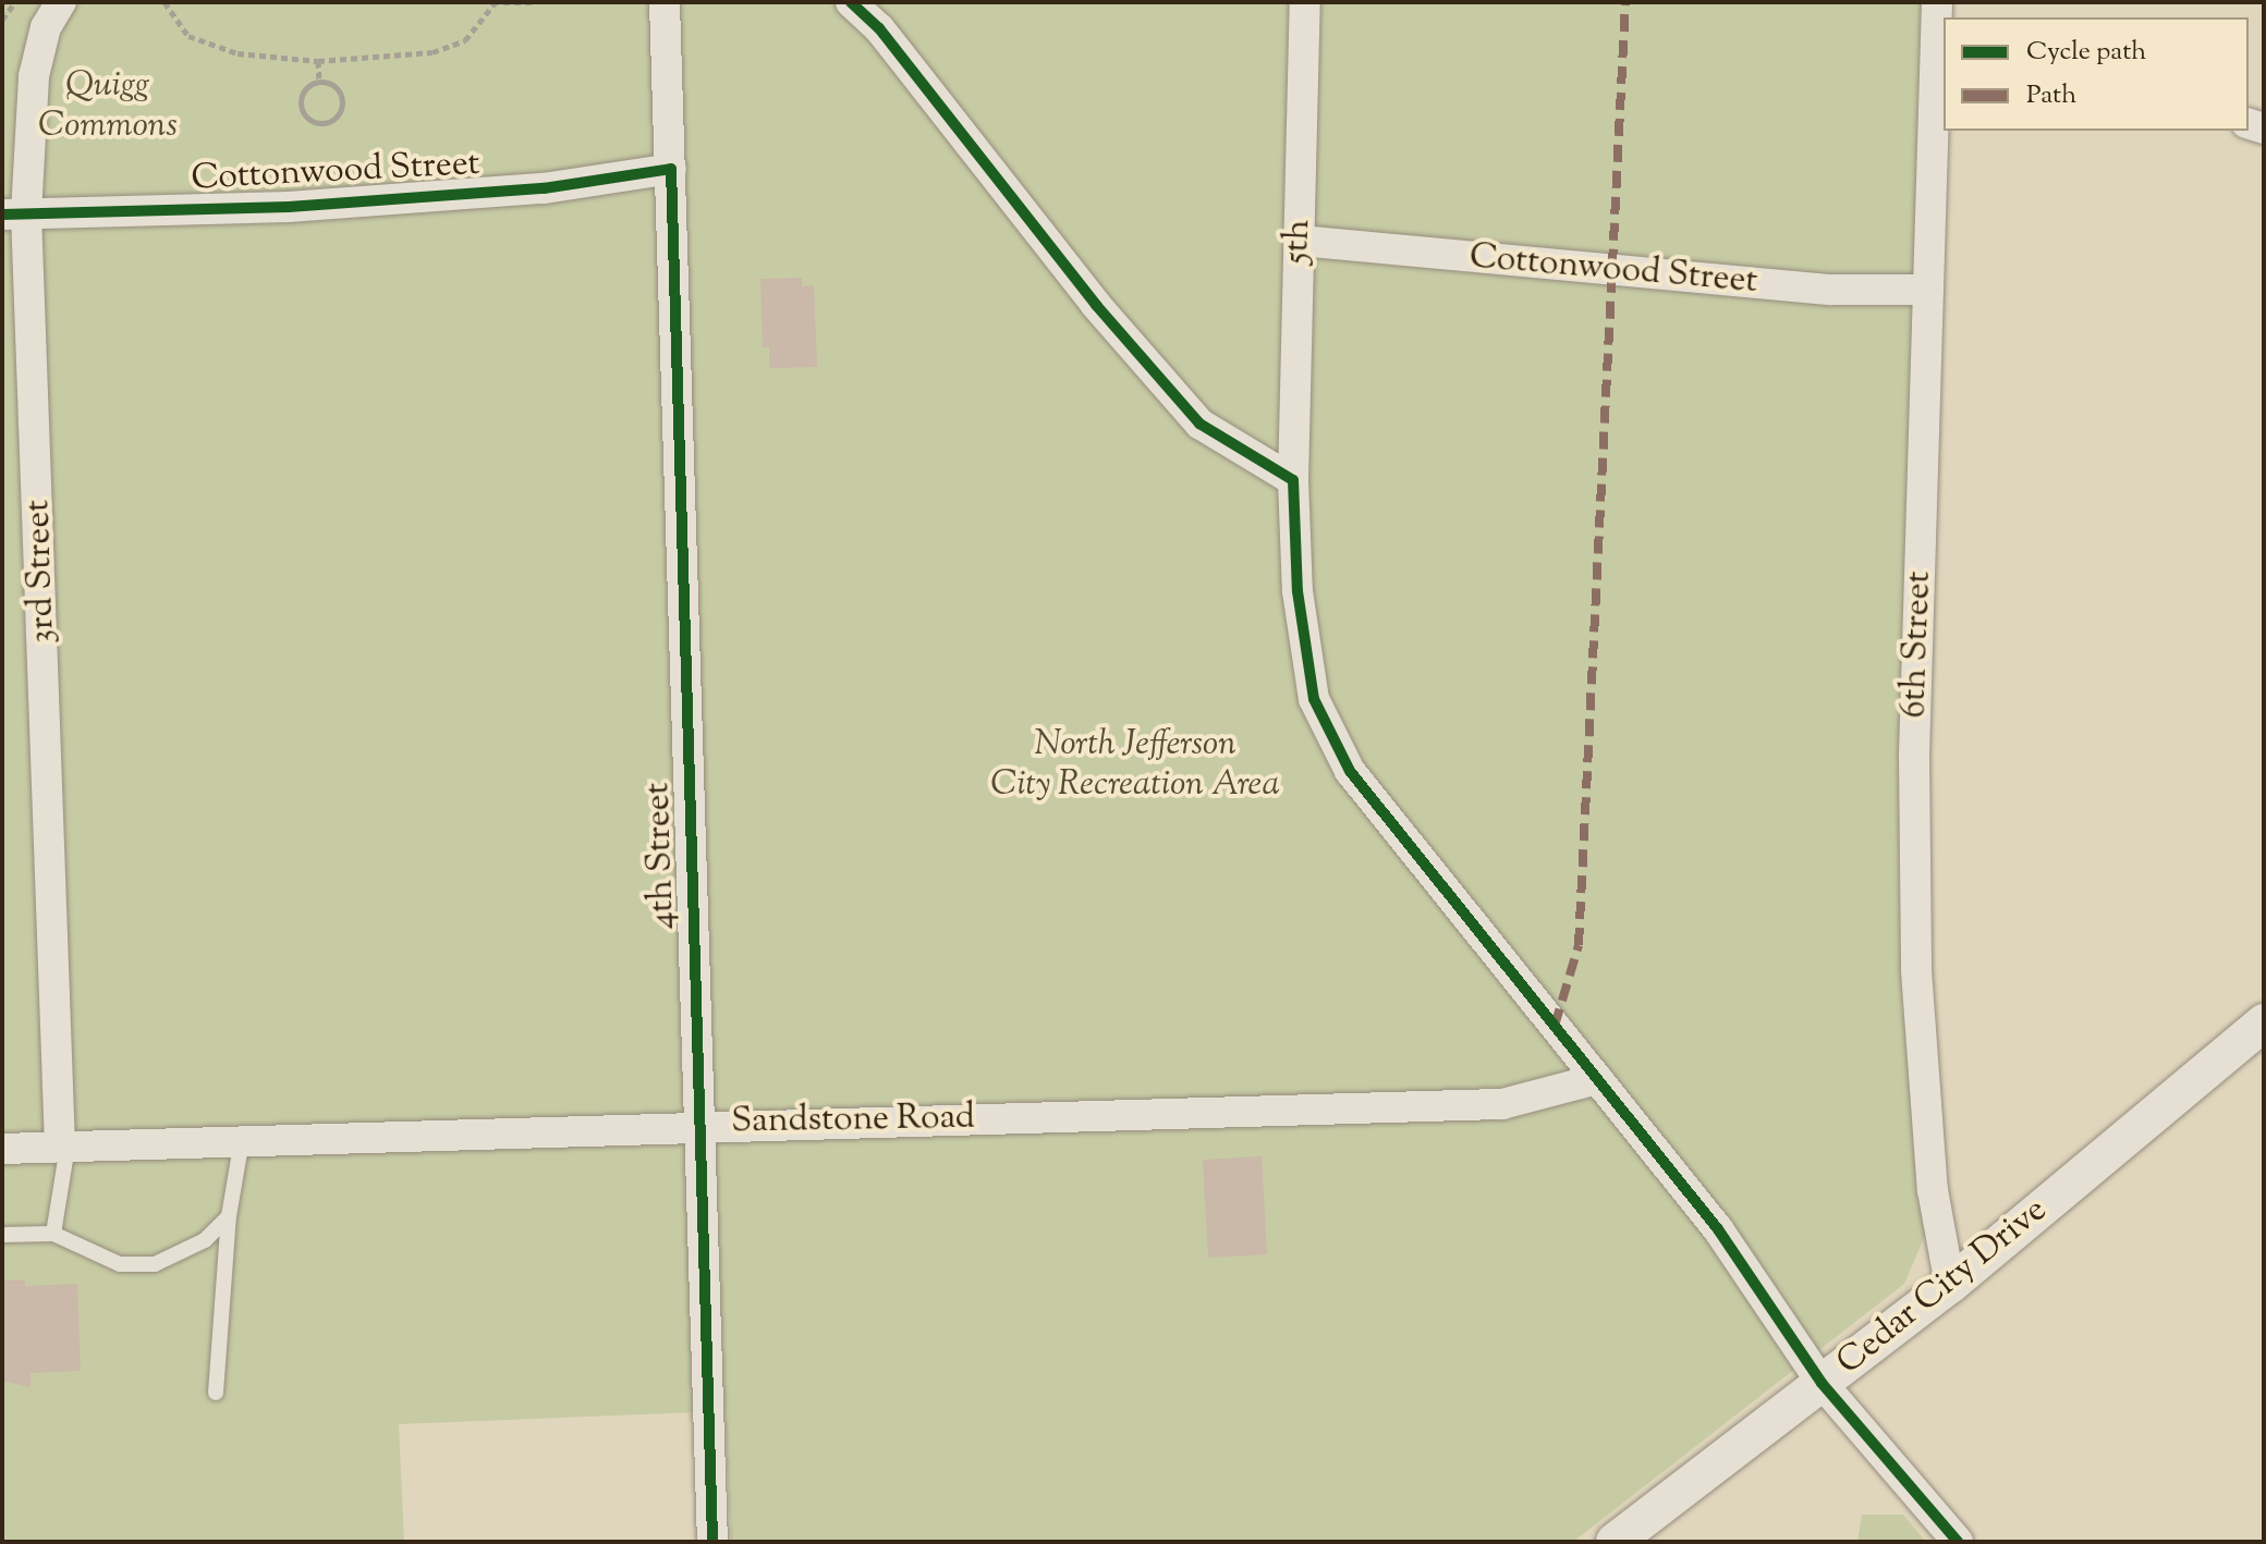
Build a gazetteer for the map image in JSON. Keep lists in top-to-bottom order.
{
  "streets": {
    "street": [
      "Cottonwood Street",
      "5th",
      "3rd Street",
      "6th Street",
      "4th Street",
      "Sandstone Road",
      "Cedar City Drive"
    ]
  },
  "crossings": [
    ["Cottonwood Street", "5th"],
    ["Cottonwood Street", "3rd Street"],
    ["Cottonwood Street", "6th Street"],
    ["Cottonwood Street", "4th Street"],
    ["5th", "Sandstone Road"],
    ["5th", "Cedar City Drive"],
    ["3rd Street", "Sandstone Road"],
    ["6th Street", "Cedar City Drive"],
    ["4th Street", "Sandstone Road"]
  ],
  "parks": ["Quigg Commons", "North Jefferson City Recreation Area"],
  "legend": ["Cycle path", "Path"]
}
